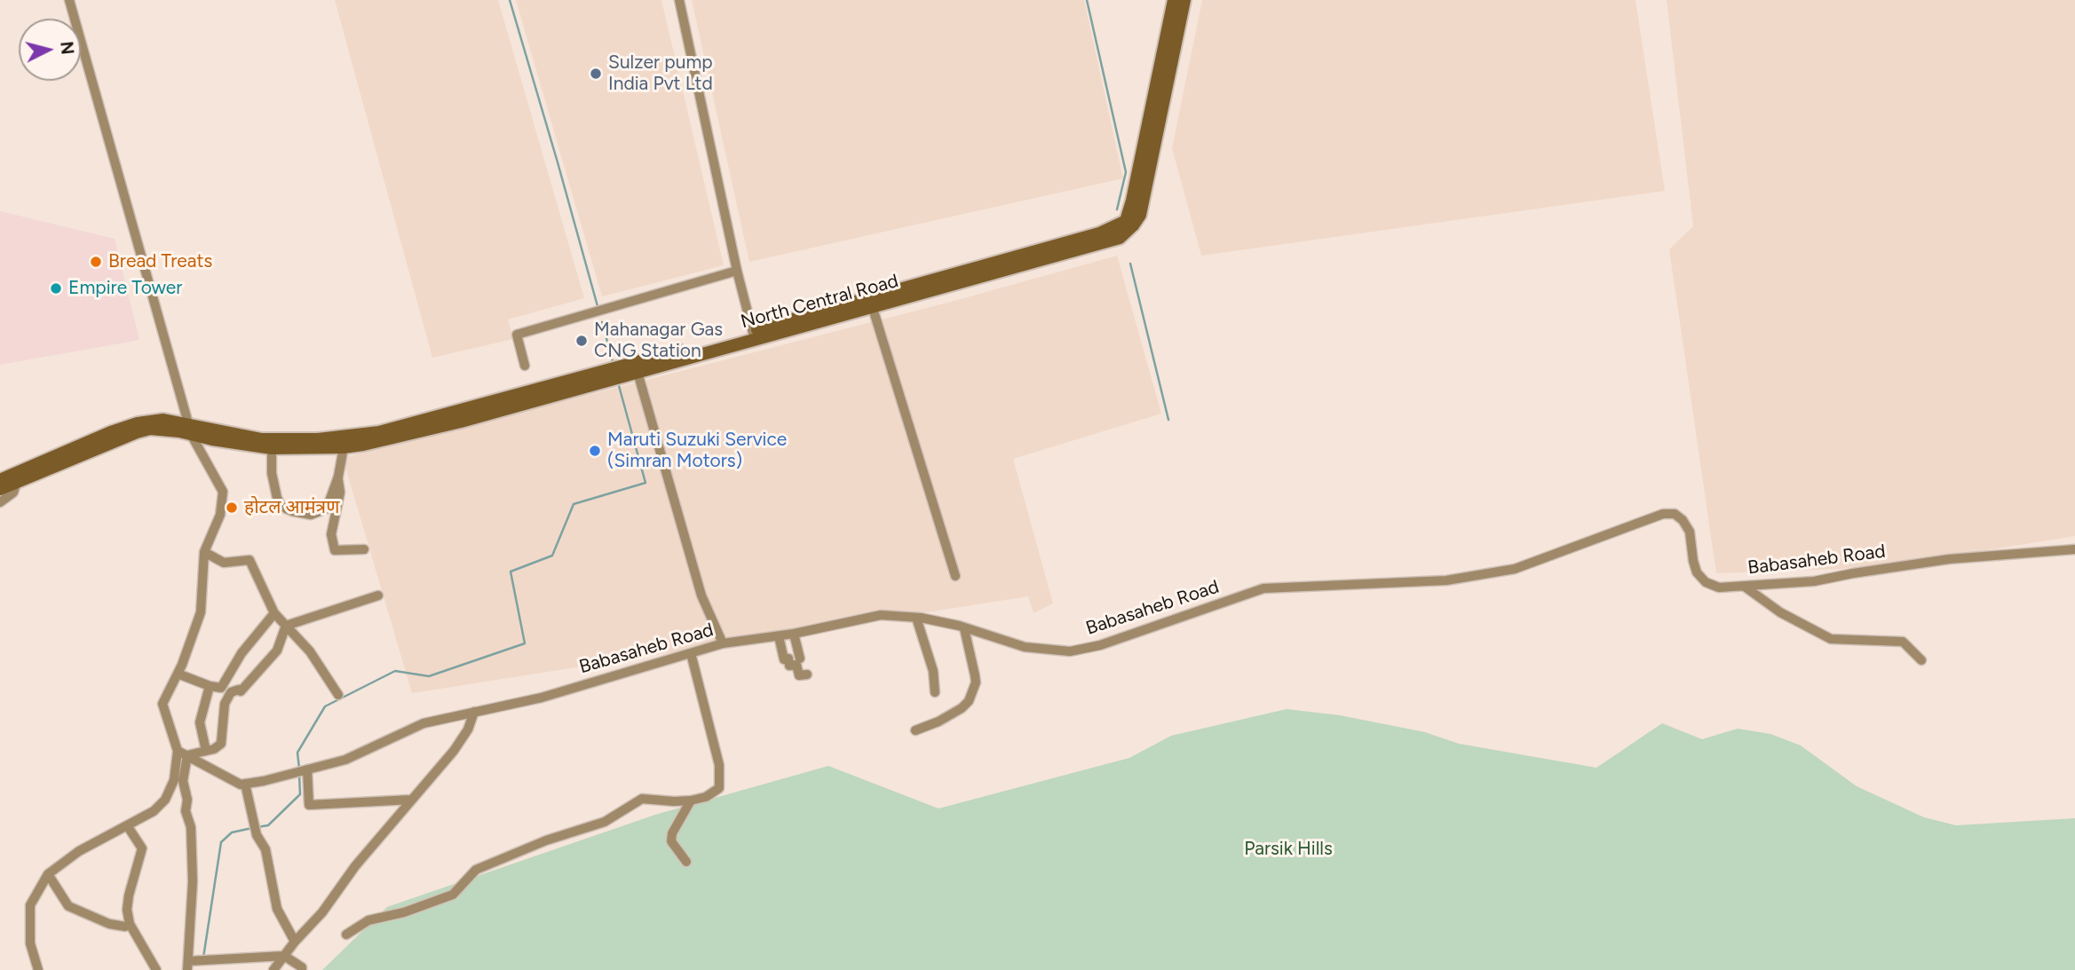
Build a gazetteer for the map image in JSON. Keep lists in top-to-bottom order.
{
  "streets": {
    "main road": ["North Central Road"],
    "street": ["Babasaheb Road"]
  },
  "parks": ["Parsik Hills"],
  "places": [
    "Sulzer pump India Pvt Ltd",
    "Bread Treats",
    "Empire Tower",
    "Mahanagar Gas CNG Station",
    "Maruti Suzuki Service (Simran Motors)",
    "होटल आमंत्रण"
  ],
  "north": "right"
}
